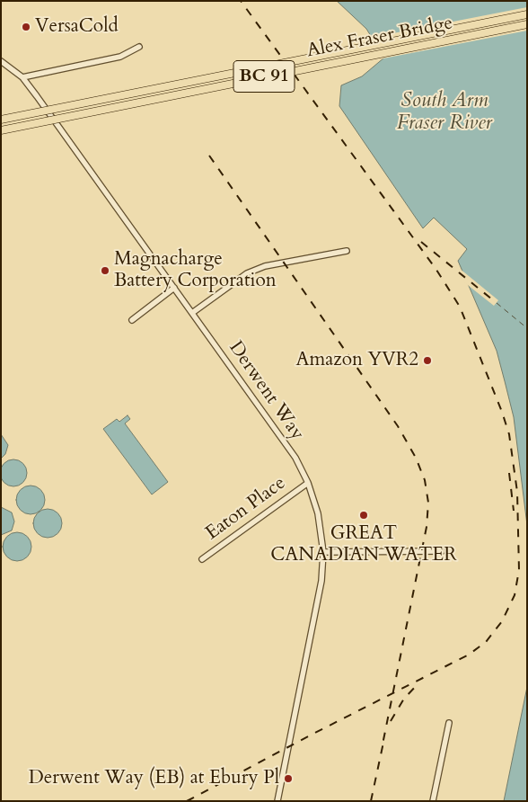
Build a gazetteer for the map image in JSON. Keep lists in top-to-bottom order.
{
  "streets": {
    "highway": ["Alex Fraser Bridge", "BC 91"],
    "street": ["Derwent Way", "Eaton Place"]
  },
  "crossings": [
    ["Derwent Way", "Eaton Place"]
  ],
  "water": ["South Arm Fraser River"],
  "places": [
    "VersaCold",
    "Magnacharge Battery Corporation",
    "Amazon YVR2",
    "GREAT CANADIAN WATER",
    "Derwent Way (EB) at Ebury Pl"
  ]
}
